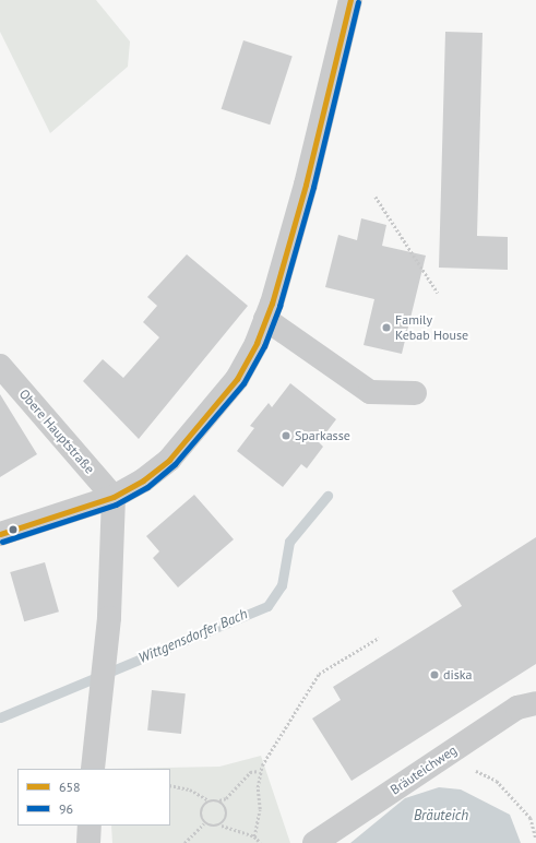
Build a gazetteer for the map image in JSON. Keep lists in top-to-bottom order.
{
  "streets": {
    "street": ["Obere Hauptstraße", "Bräuteichweg"]
  },
  "water": ["Wittgensdorfer Bach", "Bräuteich"],
  "places": ["Family Kebab House", "Sparkasse", "diska"],
  "lines": ["transit line 658", "transit line 96"],
  "legend": ["658", "96"]
}
